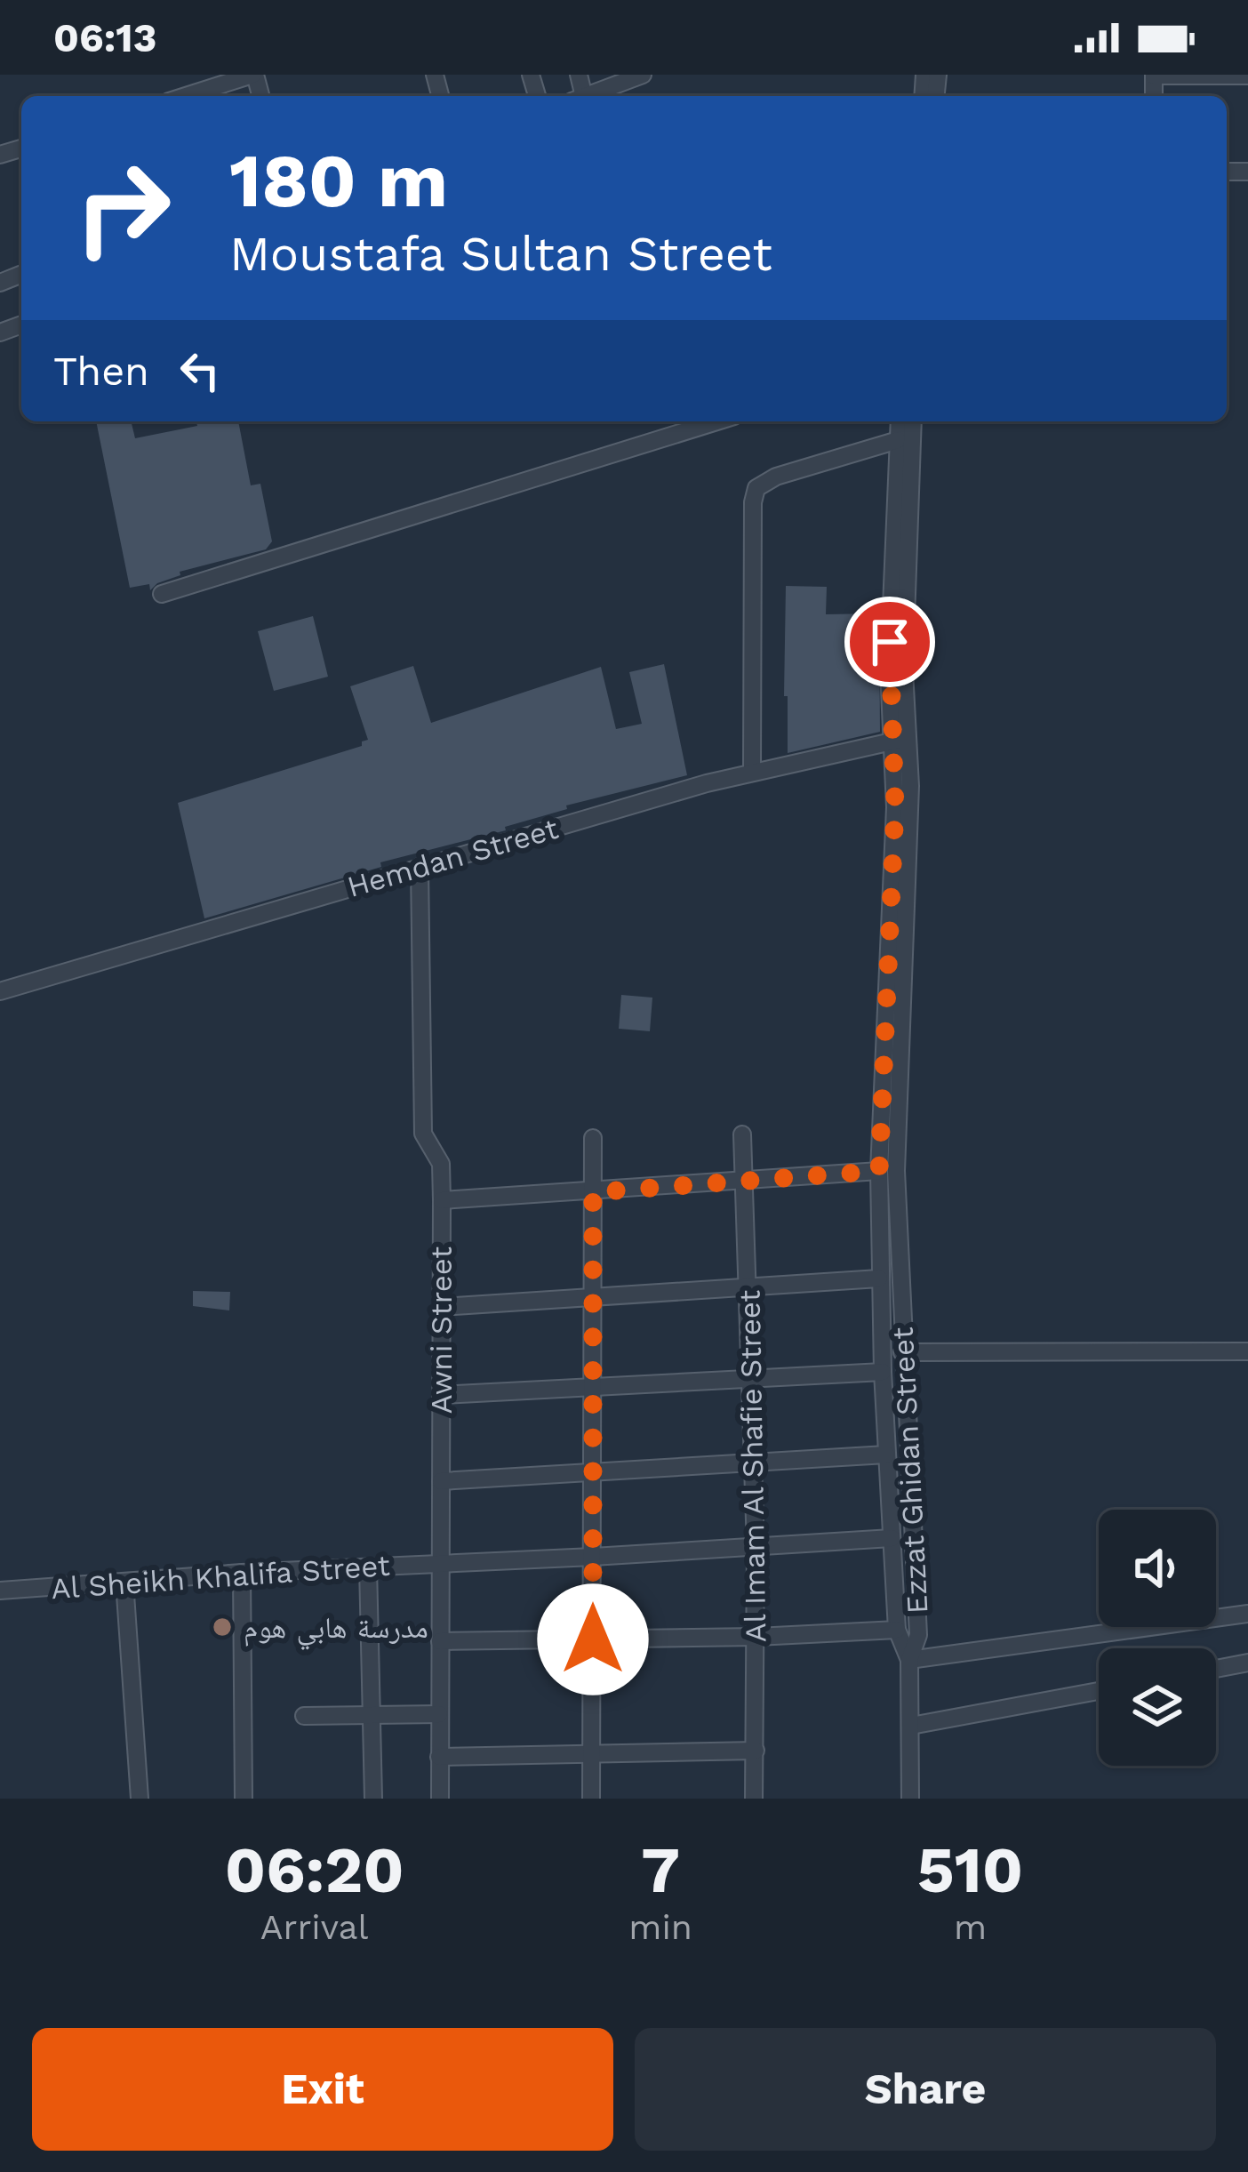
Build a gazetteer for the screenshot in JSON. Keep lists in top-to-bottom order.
{
  "streets": {
    "street": [
      "Hemdan Street",
      "Awni Street",
      "Al Imam Al Shafie Street",
      "Ezzat Ghidan Street",
      "Al Sheikh Khalifa Street"
    ]
  },
  "crossings": [
    ["Hemdan Street", "Awni Street"],
    ["Hemdan Street", "Ezzat Ghidan Street"],
    ["Awni Street", "Al Sheikh Khalifa Street"],
    ["Al Imam Al Shafie Street", "Al Sheikh Khalifa Street"],
    ["Ezzat Ghidan Street", "Al Sheikh Khalifa Street"]
  ],
  "places": ["مدرسة هابي هوم"],
  "page": {
    "status": "06:13",
    "turn": ["180 m", "Moustafa Sultan Street"],
    "then": "Then",
    "eta": [
      "06:20",
      "Arrival",
      "7",
      "min",
      "510",
      "m"
    ],
    "buttons": ["Exit", "Share"]
  }
}
